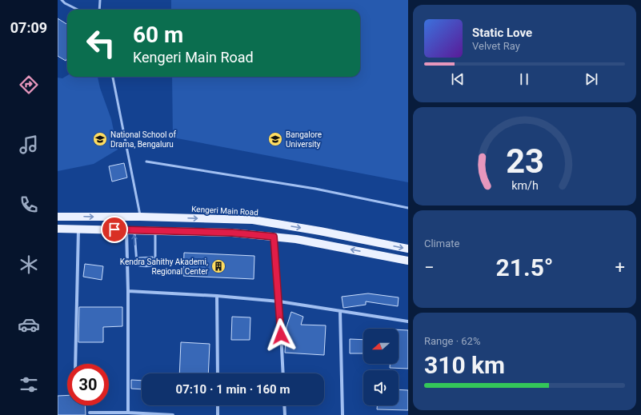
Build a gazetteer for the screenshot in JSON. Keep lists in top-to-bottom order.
{
  "streets": {
    "main road": ["Kengeri Main Road"]
  },
  "places": {
    "school or university": ["National School of Drama, Bengaluru", "Bangalore University"],
    "building": ["Kendra Sahithy Akademi, Regional Center"]
  },
  "north": "left",
  "page": {
    "tabs": "07:09",
    "turn": ["60 m", "Kengeri Main Road"],
    "song": ["Static Love", "Velvet Ray"],
    "tile": [
      "Climate",
      ["Range · 62%", "310 km"]
    ],
    "heat": ["−", "21.5°", "+"],
    "limit": "30",
    "trip": "07:10 · 1 min · 160 m",
    "gauge": ["23", "km/h"]
  }
}
